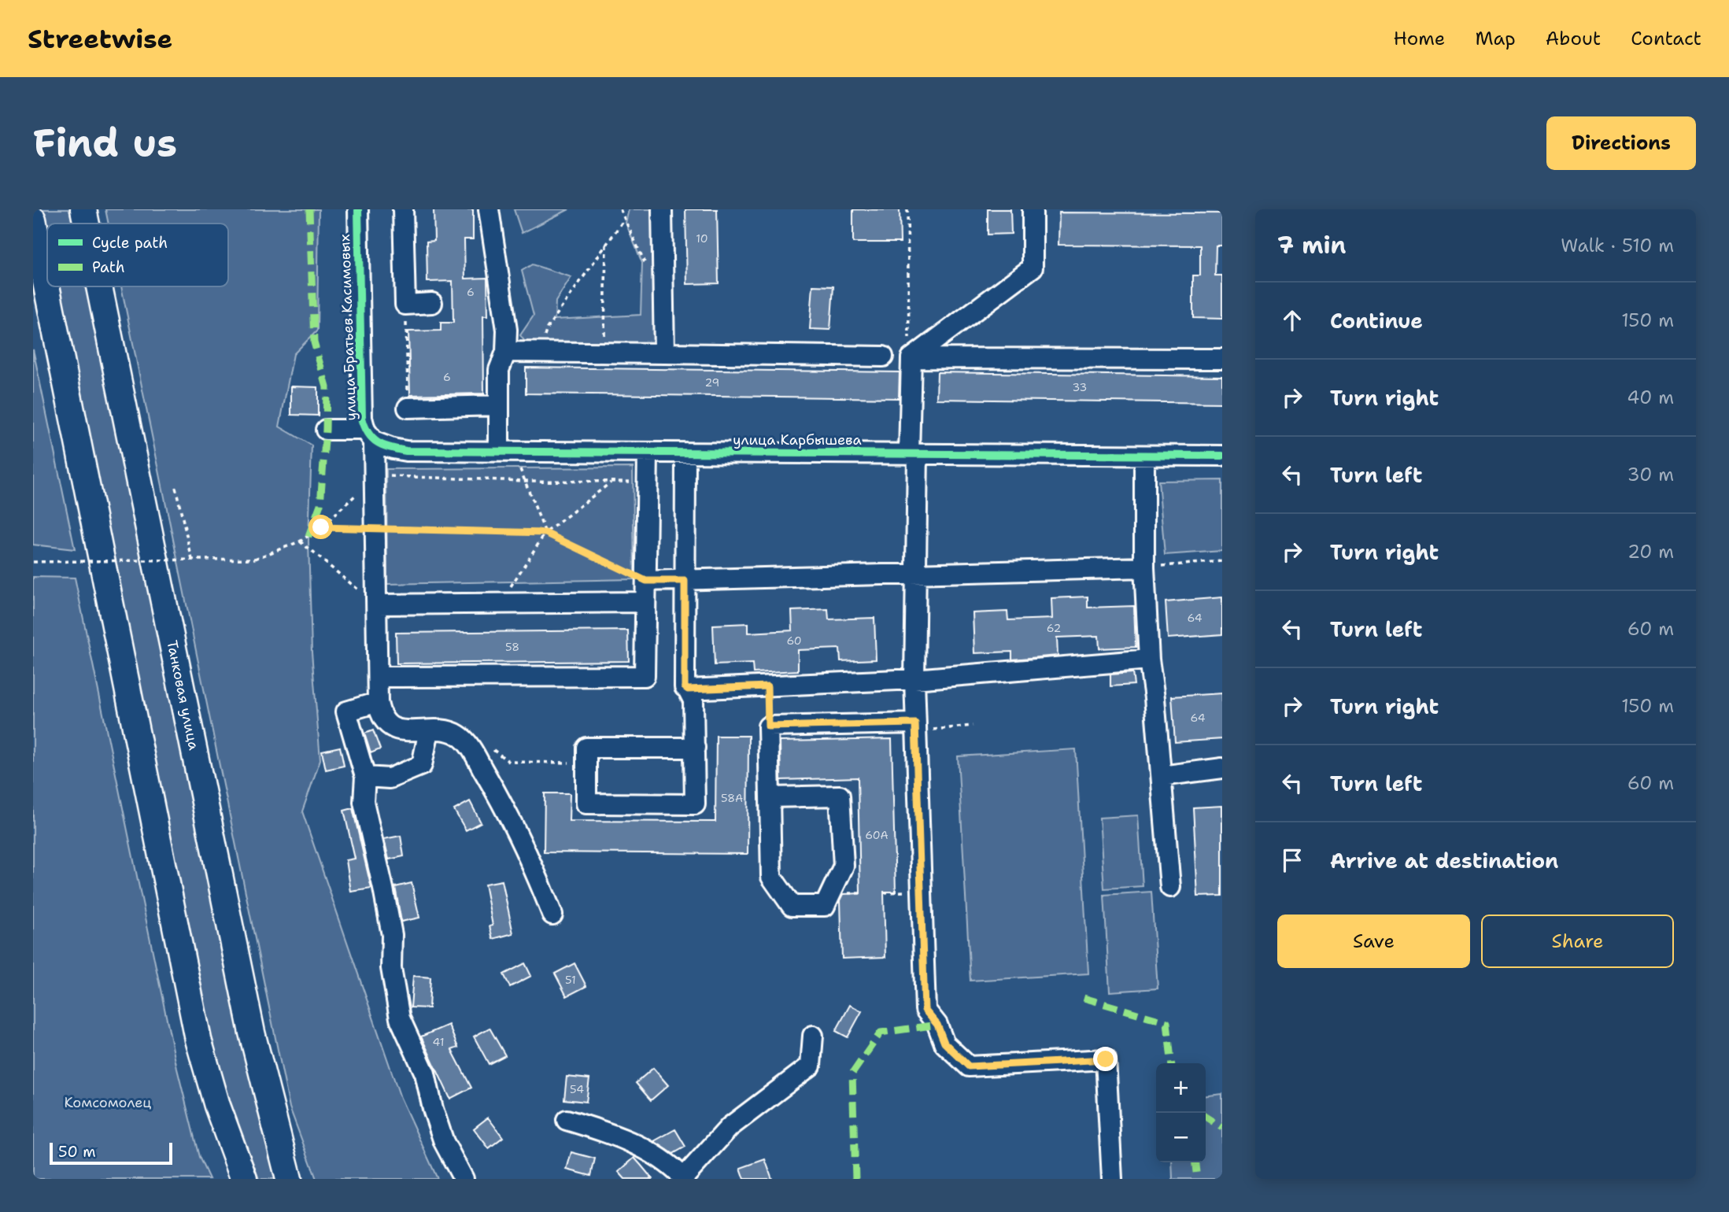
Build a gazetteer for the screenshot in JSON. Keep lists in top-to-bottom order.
{
  "streets": {
    "main road": ["Танковая улица"],
    "street": ["улица Братьев Касимовых", "улица Карбышева"]
  },
  "crossings": [
    ["улица Братьев Касимовых", "улица Карбышева"]
  ],
  "parks": ["Комсомолец"],
  "house_numbers": [
    "10",
    "6",
    "6",
    "29",
    "33",
    "64",
    "62",
    "60",
    "58",
    "64",
    "58А",
    "60А",
    "51",
    "41",
    "54"
  ],
  "legend": ["Cycle path", "Path"],
  "scale_bar": "50 m",
  "page": {
    "header": "Streetwise",
    "nav": [
      "Home",
      "Map",
      "About",
      "Contact"
    ],
    "buttons": [
      "Directions",
      ["Save", "Share"]
    ],
    "title": "Find us",
    "heading": ["7 min", "Walk · 510 m"],
    "list": [
      ["Continue", "150 m"],
      ["Turn right", "40 m"],
      ["Turn left", "30 m"],
      ["Turn right", "20 m"],
      ["Turn left", "60 m"],
      ["Turn right", "150 m"],
      ["Turn left", "60 m"],
      "Arrive at destination"
    ],
    "map_buttons": ["+", "−"],
    "scale": "50 m"
  }
}
